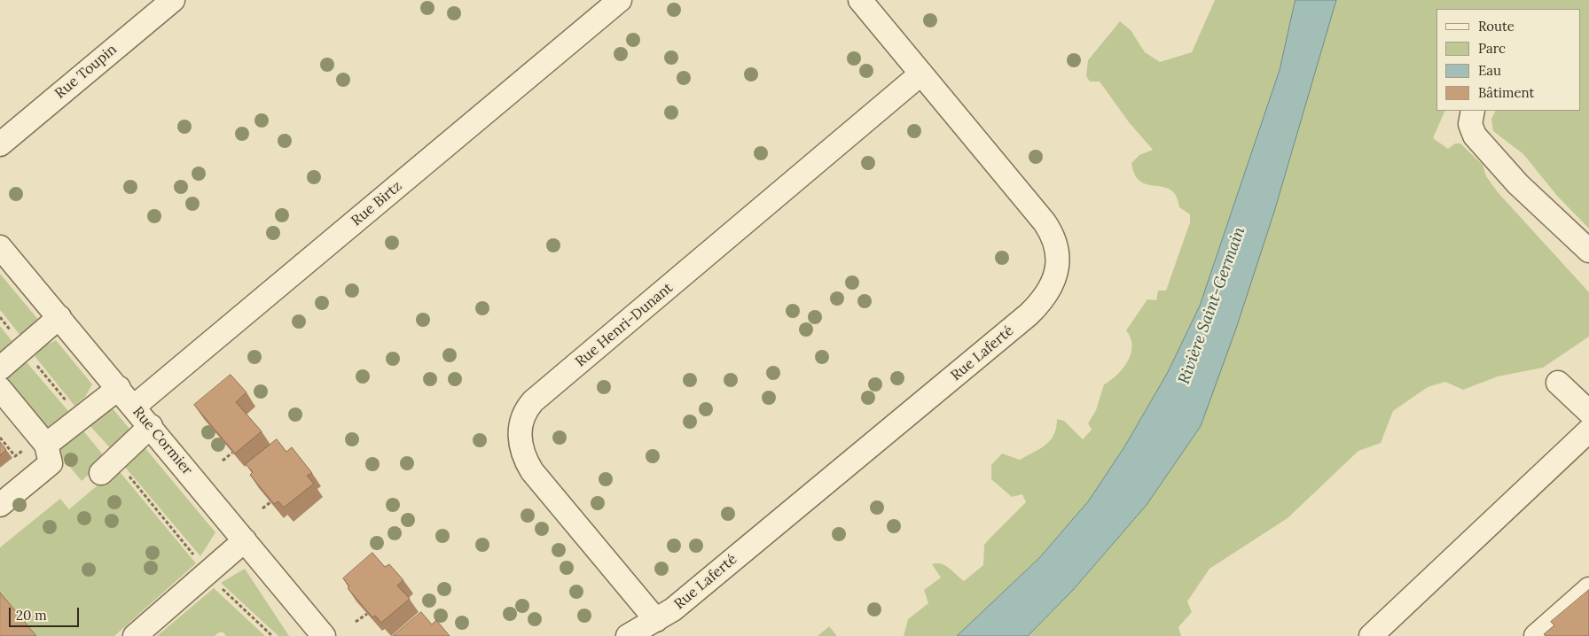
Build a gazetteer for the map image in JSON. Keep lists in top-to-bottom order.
{
  "streets": {
    "street": [
      "Rue Toupin",
      "Rue Birtz",
      "Rue Henri-Dunant",
      "Rue Laferté",
      "Rue Cormier"
    ]
  },
  "crossings": [
    ["Rue Birtz", "Rue Cormier"],
    ["Rue Henri-Dunant", "Rue Laferté"]
  ],
  "water": ["Rivière Saint-Germain"],
  "legend": [
    "Route",
    "Parc",
    "Eau",
    "Bâtiment"
  ],
  "scale_bar": "20 m"
}
